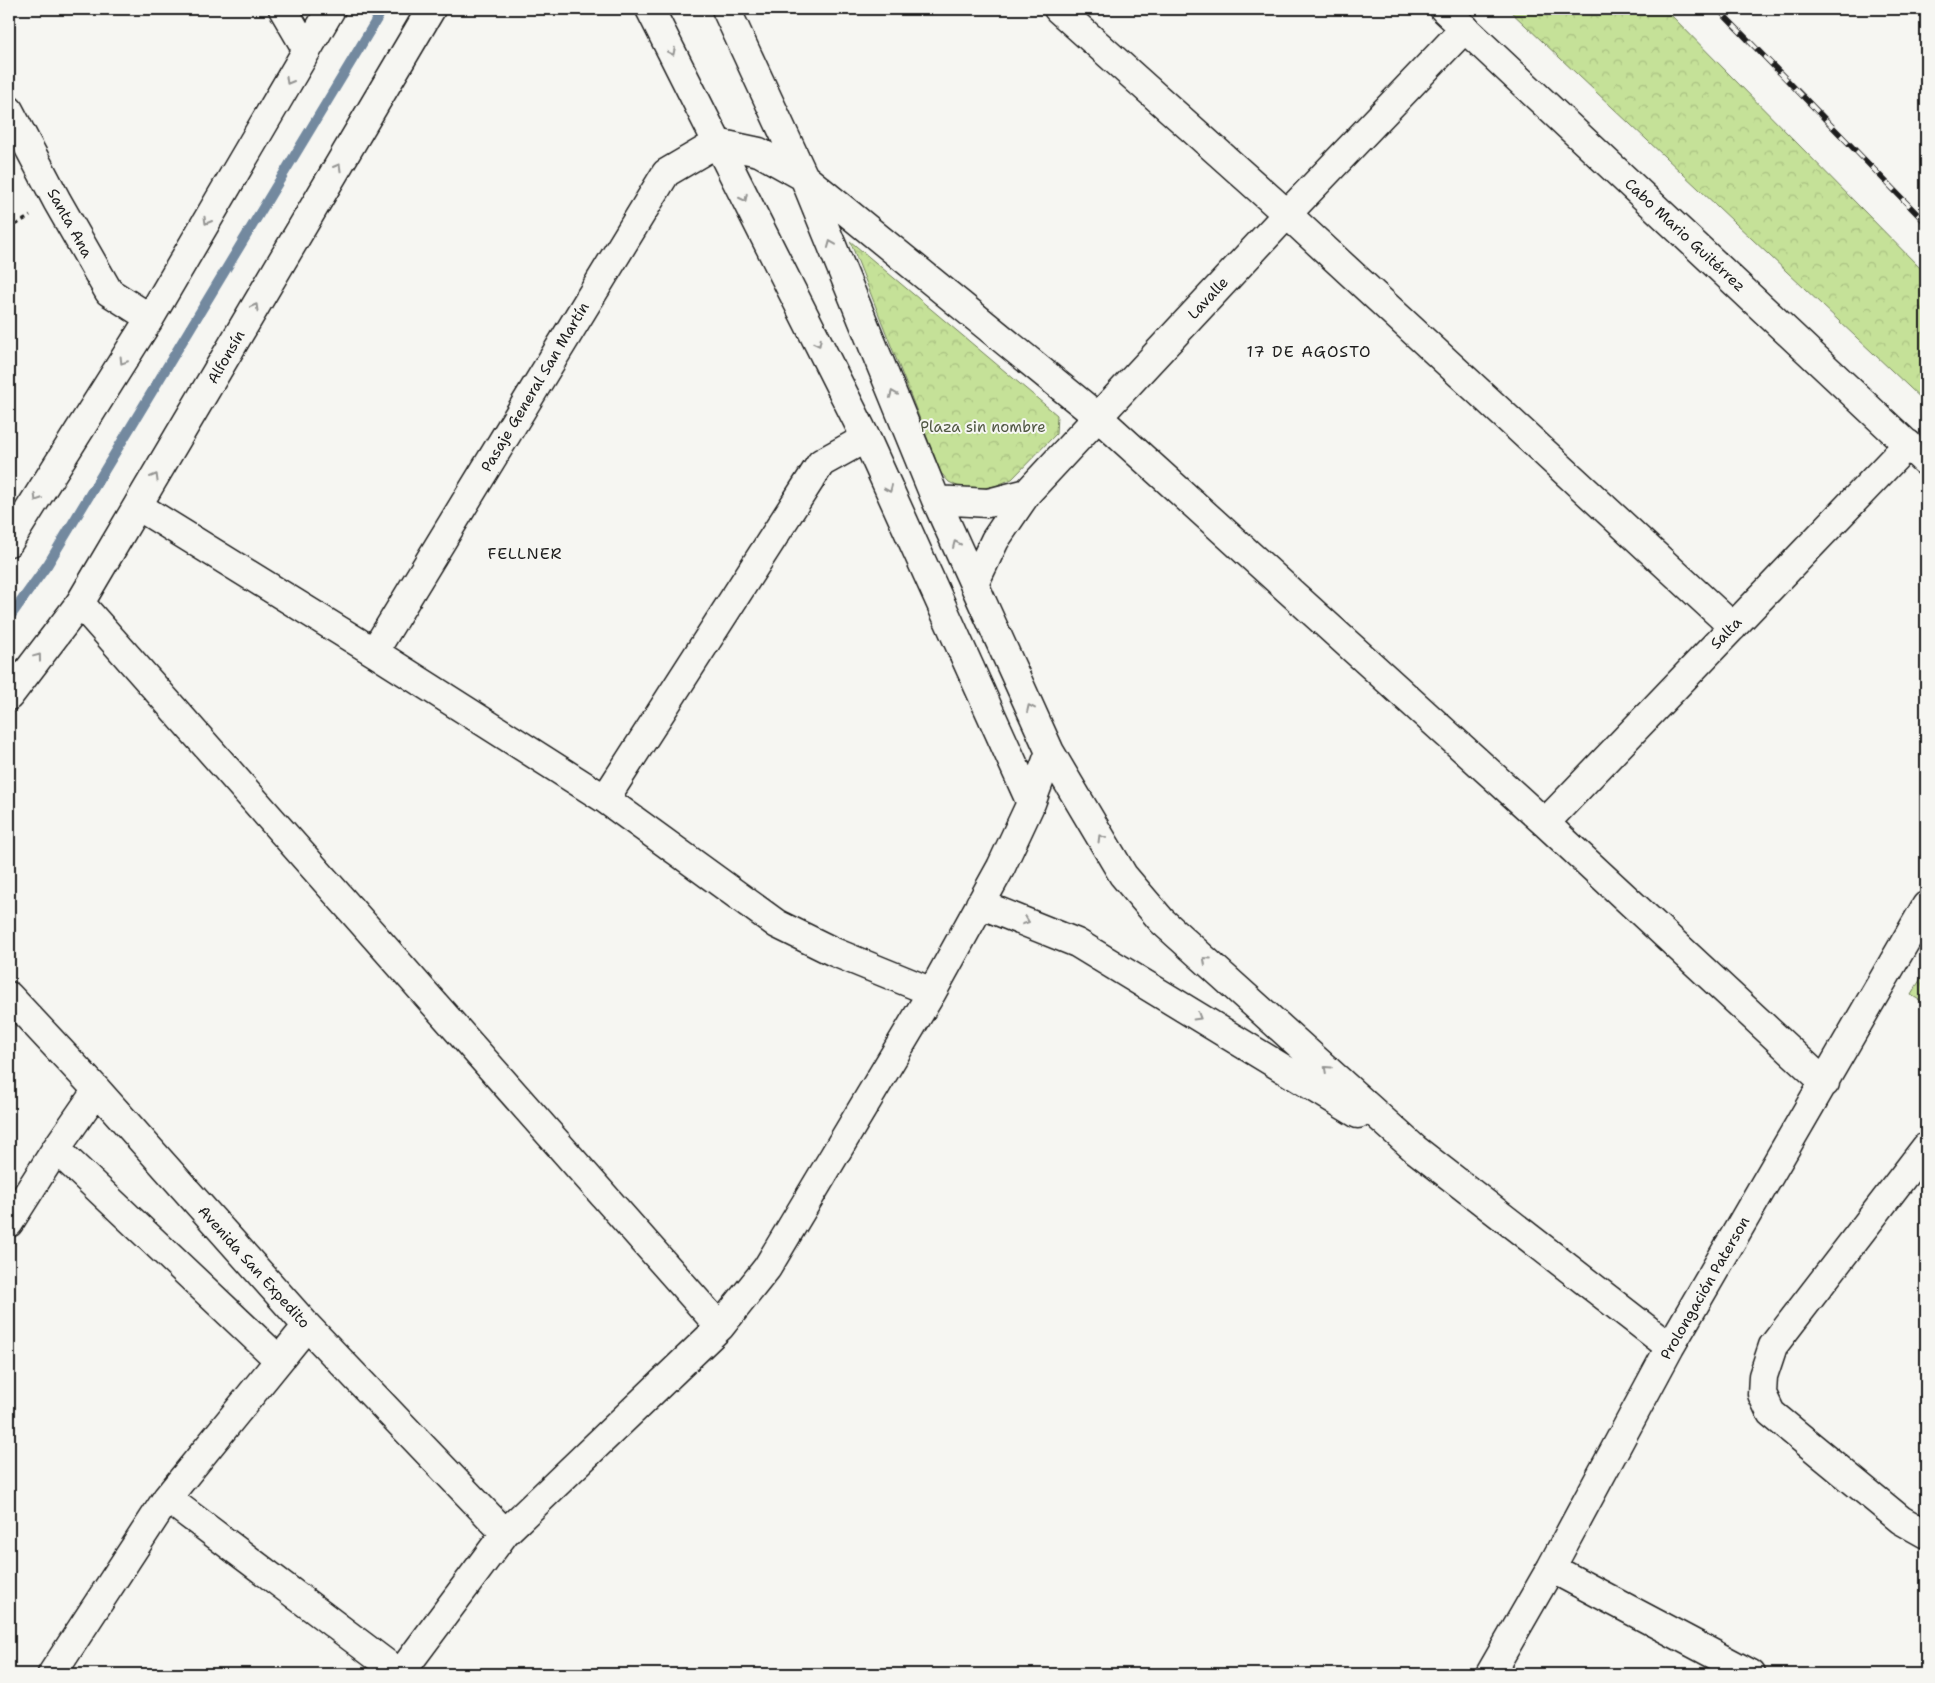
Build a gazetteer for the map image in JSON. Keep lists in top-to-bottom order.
{
  "streets": {
    "street": [
      "Santa Ana",
      "Cabo Mario Guitérrez",
      "Lavalle",
      "Alfonsín",
      "Pasaje General San Martín",
      "Salta",
      "Avenida San Expedito",
      "Prolongación Paterson"
    ]
  },
  "crossings": [
    ["Cabo Mario Guitérrez", "Lavalle"],
    ["Cabo Mario Guitérrez", "Salta"]
  ],
  "districts": ["17 DE AGOSTO", "FELLNER"],
  "parks": ["Plaza sin nombre"]
}
